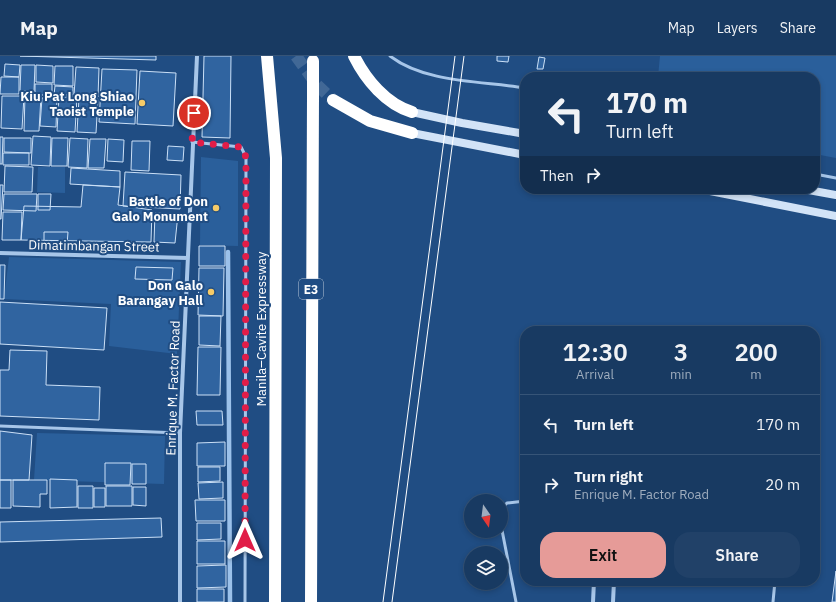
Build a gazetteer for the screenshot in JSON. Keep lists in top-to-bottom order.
{
  "streets": {
    "highway": ["E3", "Manila–Cavite Expressway"],
    "street": ["Dimatimbangan Street", "Enrique M. Factor Road"]
  },
  "crossings": [
    ["Dimatimbangan Street", "Enrique M. Factor Road"]
  ],
  "places": ["Kiu Pat Long Shiao Taoist Temple", "Battle of Don Galo Monument", "Don Galo Barangay Hall"],
  "north": "bottom",
  "page": {
    "header": "Map",
    "nav": ["Map", "Layers", "Share"],
    "turn": ["170 m", "Turn left"],
    "then": "Then",
    "eta": [
      "12:30",
      "Arrival",
      "3",
      "min",
      "200",
      "m"
    ],
    "list": [
      {
        "name": "Turn left",
        "value": "170 m"
      },
      {
        "name": "Turn right",
        "note": "Enrique M. Factor Road",
        "value": "20 m"
      }
    ],
    "buttons": ["Exit", "Share"]
  }
}
